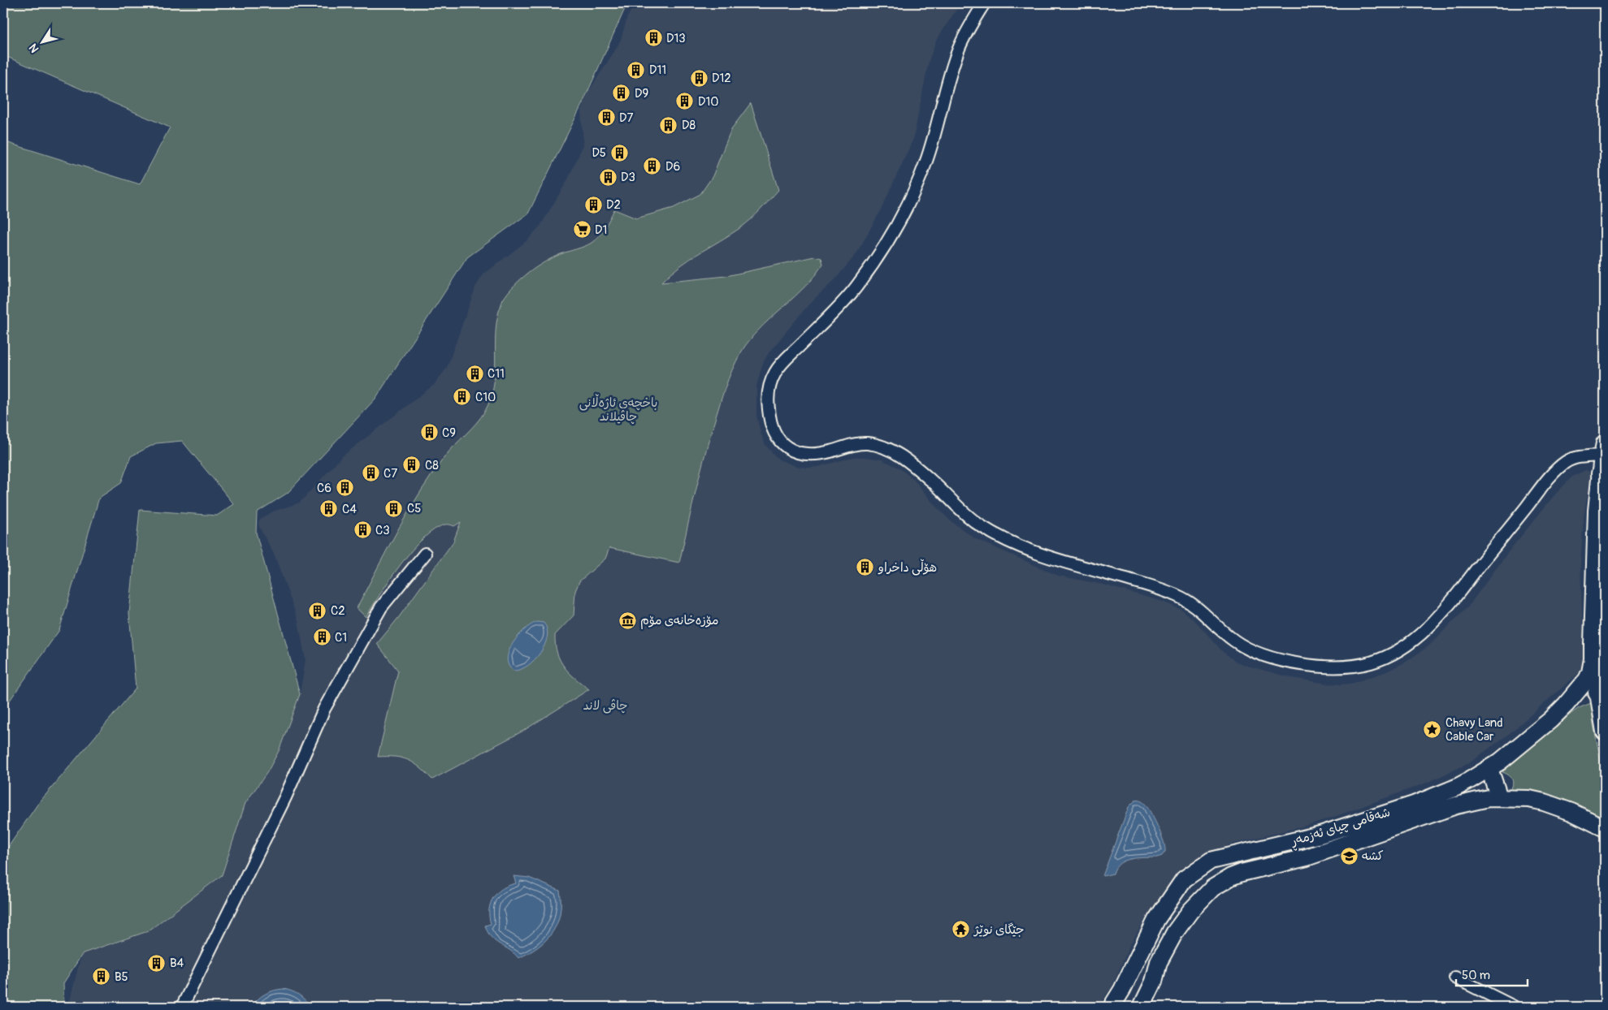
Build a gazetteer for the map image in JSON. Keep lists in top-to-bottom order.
{
  "streets": {
    "main road": ["شەقامی چیای ئەزمەڕ"]
  },
  "parks": ["باخچەی ئاژەڵانی چاڤیلاند", "چاڤی لاند"],
  "places": {
    "building": [
      "D13",
      "D11",
      "D12",
      "D9",
      "D10",
      "D7",
      "D8",
      "D5",
      "D6",
      "D3",
      "D2",
      "C11",
      "C10",
      "C9",
      "C8",
      "C7",
      "C6",
      "C5",
      "C4",
      "C3",
      "هۆڵی داخراو",
      "C2",
      "C1",
      "B4",
      "B5"
    ],
    "supermarket": ["D1"],
    "museum": ["مۆزەخانەی مۆم"],
    "place": ["Chavy Land Cable Car"],
    "school or university": ["كشه"],
    "temple": ["جێگای نوێژ"]
  },
  "scale_bar": "50 m",
  "north": "bottom left"
}
